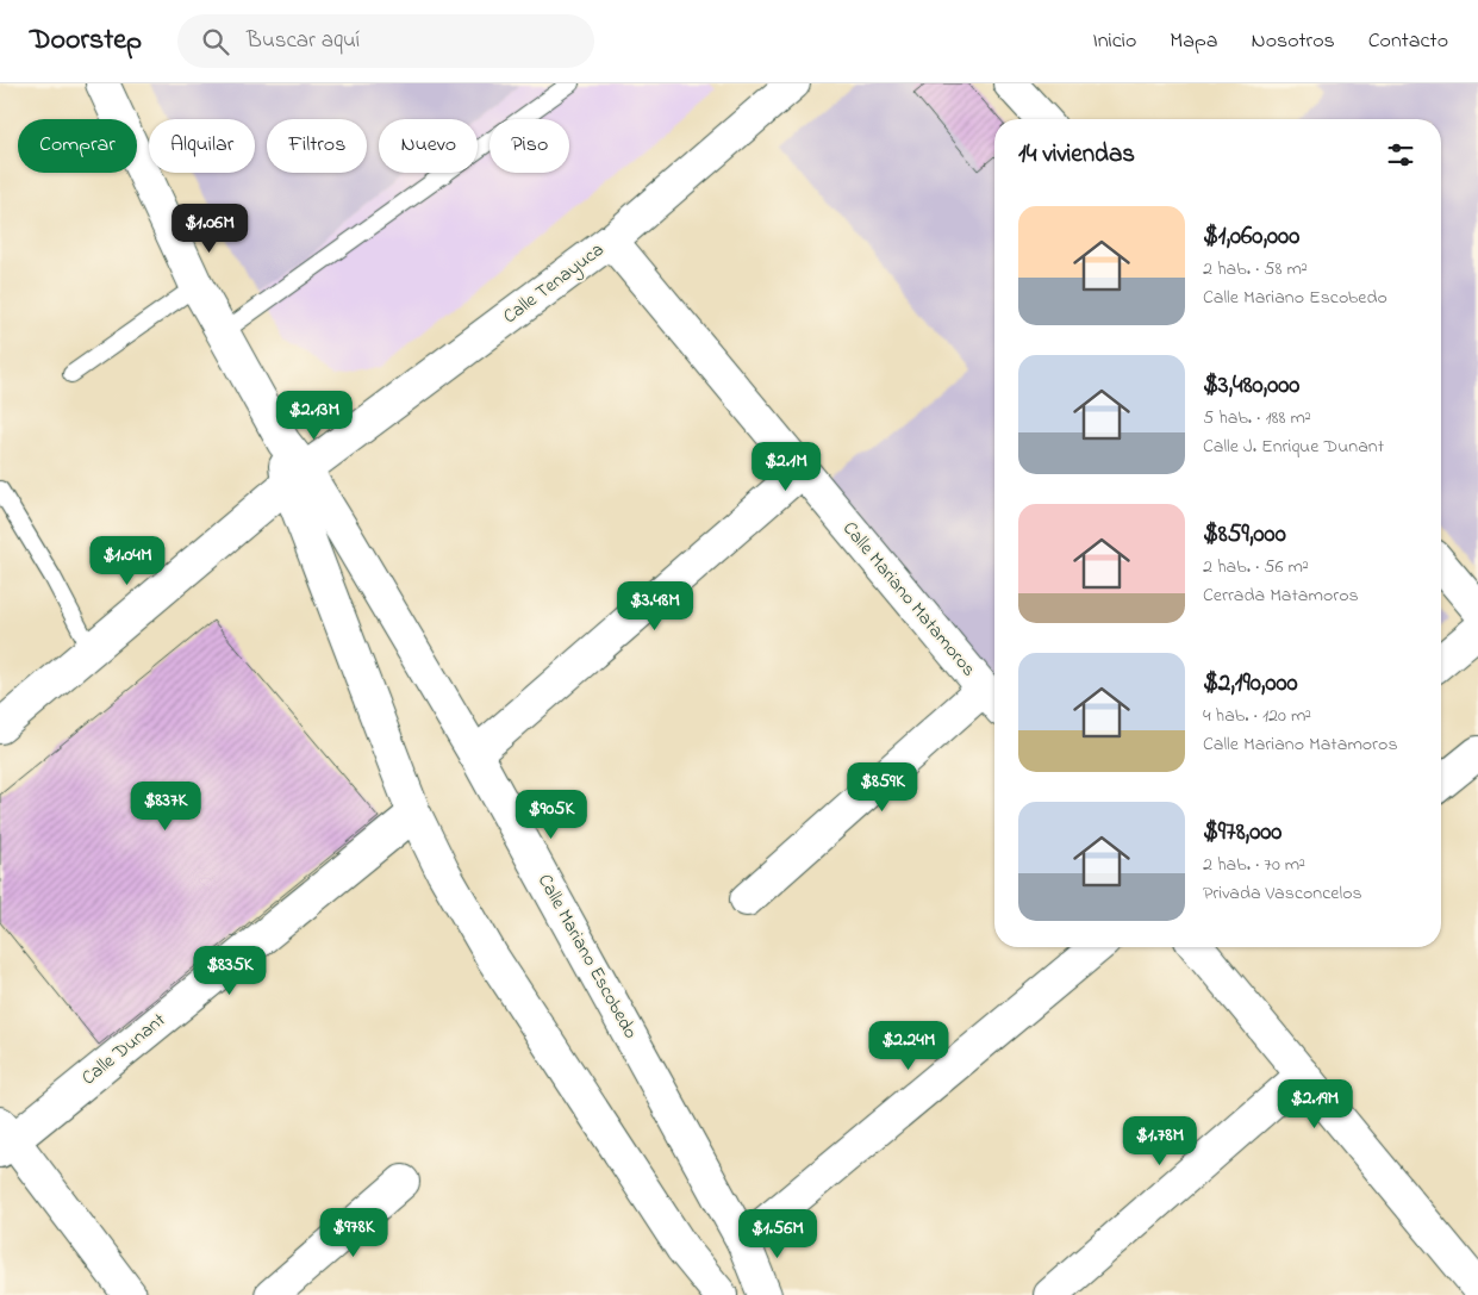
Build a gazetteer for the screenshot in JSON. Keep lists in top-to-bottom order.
{
  "streets": {
    "street": [
      "Calle Tenayuca",
      "Calle Mariano Matamoros",
      "Calle Mariano Escobedo",
      "Calle Dunant"
    ]
  },
  "crossings": [
    ["Calle Tenayuca", "Calle Mariano Matamoros"],
    ["Calle Tenayuca", "Calle Mariano Escobedo"],
    ["Calle Mariano Escobedo", "Calle Dunant"]
  ],
  "page": {
    "header": "Doorstep",
    "search": "Buscar aquí",
    "nav": [
      "Inicio",
      "Mapa",
      "Nosotros",
      "Contacto"
    ],
    "chip": [
      "Comprar",
      "Alquilar",
      "Filtros",
      "Nuevo",
      "Piso"
    ],
    "heading": "14 viviendas",
    "list": [
      {
        "name": "$1,060,000",
        "note": "2 hab. · 58 m² · Calle Mariano Escobedo"
      },
      {
        "name": "$3,480,000",
        "note": "5 hab. · 188 m² · Calle J. Enrique Dunant"
      },
      {
        "name": "$859,000",
        "note": "2 hab. · 56 m² · Cerrada Matamoros"
      },
      {
        "name": "$2,190,000",
        "note": "4 hab. · 120 m² · Calle Mariano Matamoros"
      },
      {
        "name": "$978,000",
        "note": "2 hab. · 70 m² · Privada Vasconcelos"
      }
    ],
    "price": [
      "$1.06M",
      "$2.13M",
      "$2.1M",
      "$1.04M",
      "$3.48M",
      "$859K",
      "$837K",
      "$905K",
      "$835K",
      "$2.24M",
      "$2.19M",
      "$1.78M",
      "$978K",
      "$1.56M"
    ]
  }
}
